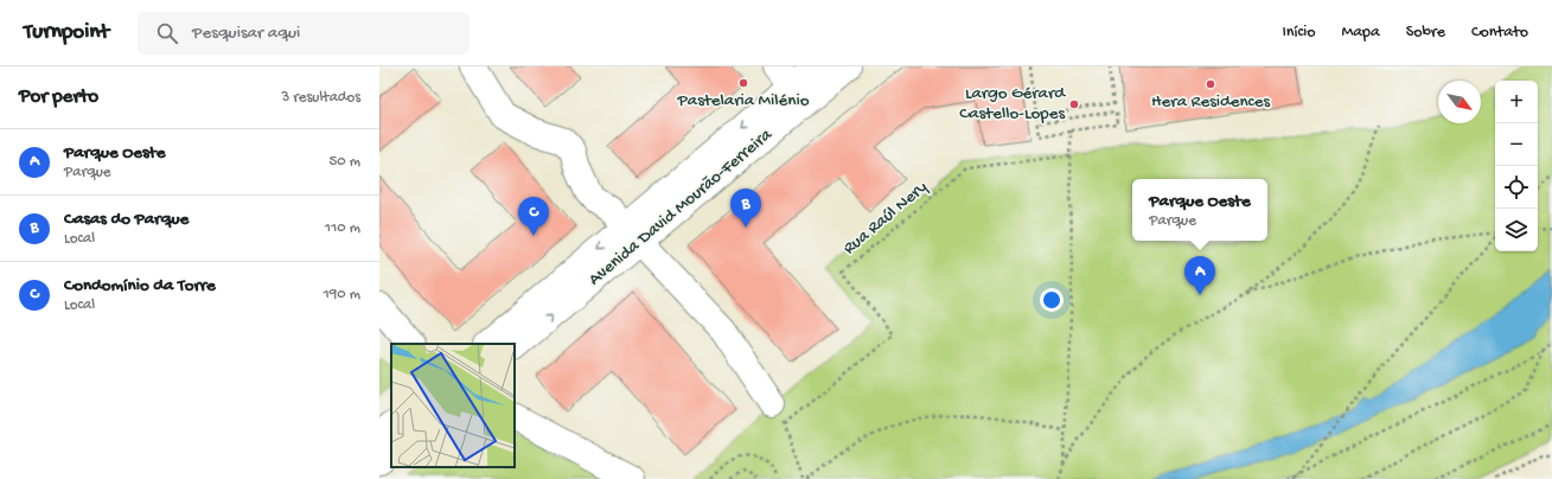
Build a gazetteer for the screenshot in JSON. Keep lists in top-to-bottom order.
{
  "streets": {
    "street": ["Avenida David Mourão-Ferreira"],
    "path": ["Rua Raúl Nery"]
  },
  "places": ["Pastelaria Milénio", "Hera Residences", "Largo Gérard Castello-Lopes"],
  "north": "bottom right",
  "page": {
    "header": "Turnpoint",
    "search": "Pesquisar aqui",
    "nav": [
      "Início",
      "Mapa",
      "Sobre",
      "Contato"
    ],
    "heading": ["Por perto", "3 resultados"],
    "map_buttons": ["+", "−"],
    "list": [
      {
        "mark": "A",
        "name": "Parque Oeste",
        "note": "Parque",
        "value": "50 m"
      },
      {
        "mark": "B",
        "name": "Casas do Parque",
        "note": "Local",
        "value": "110 m"
      },
      {
        "mark": "C",
        "name": "Condomínio da Torre",
        "note": "Local",
        "value": "190 m"
      }
    ],
    "popup": ["Parque Oeste", "Parque"],
    "pins": ["B", "C", "A"]
  }
}
